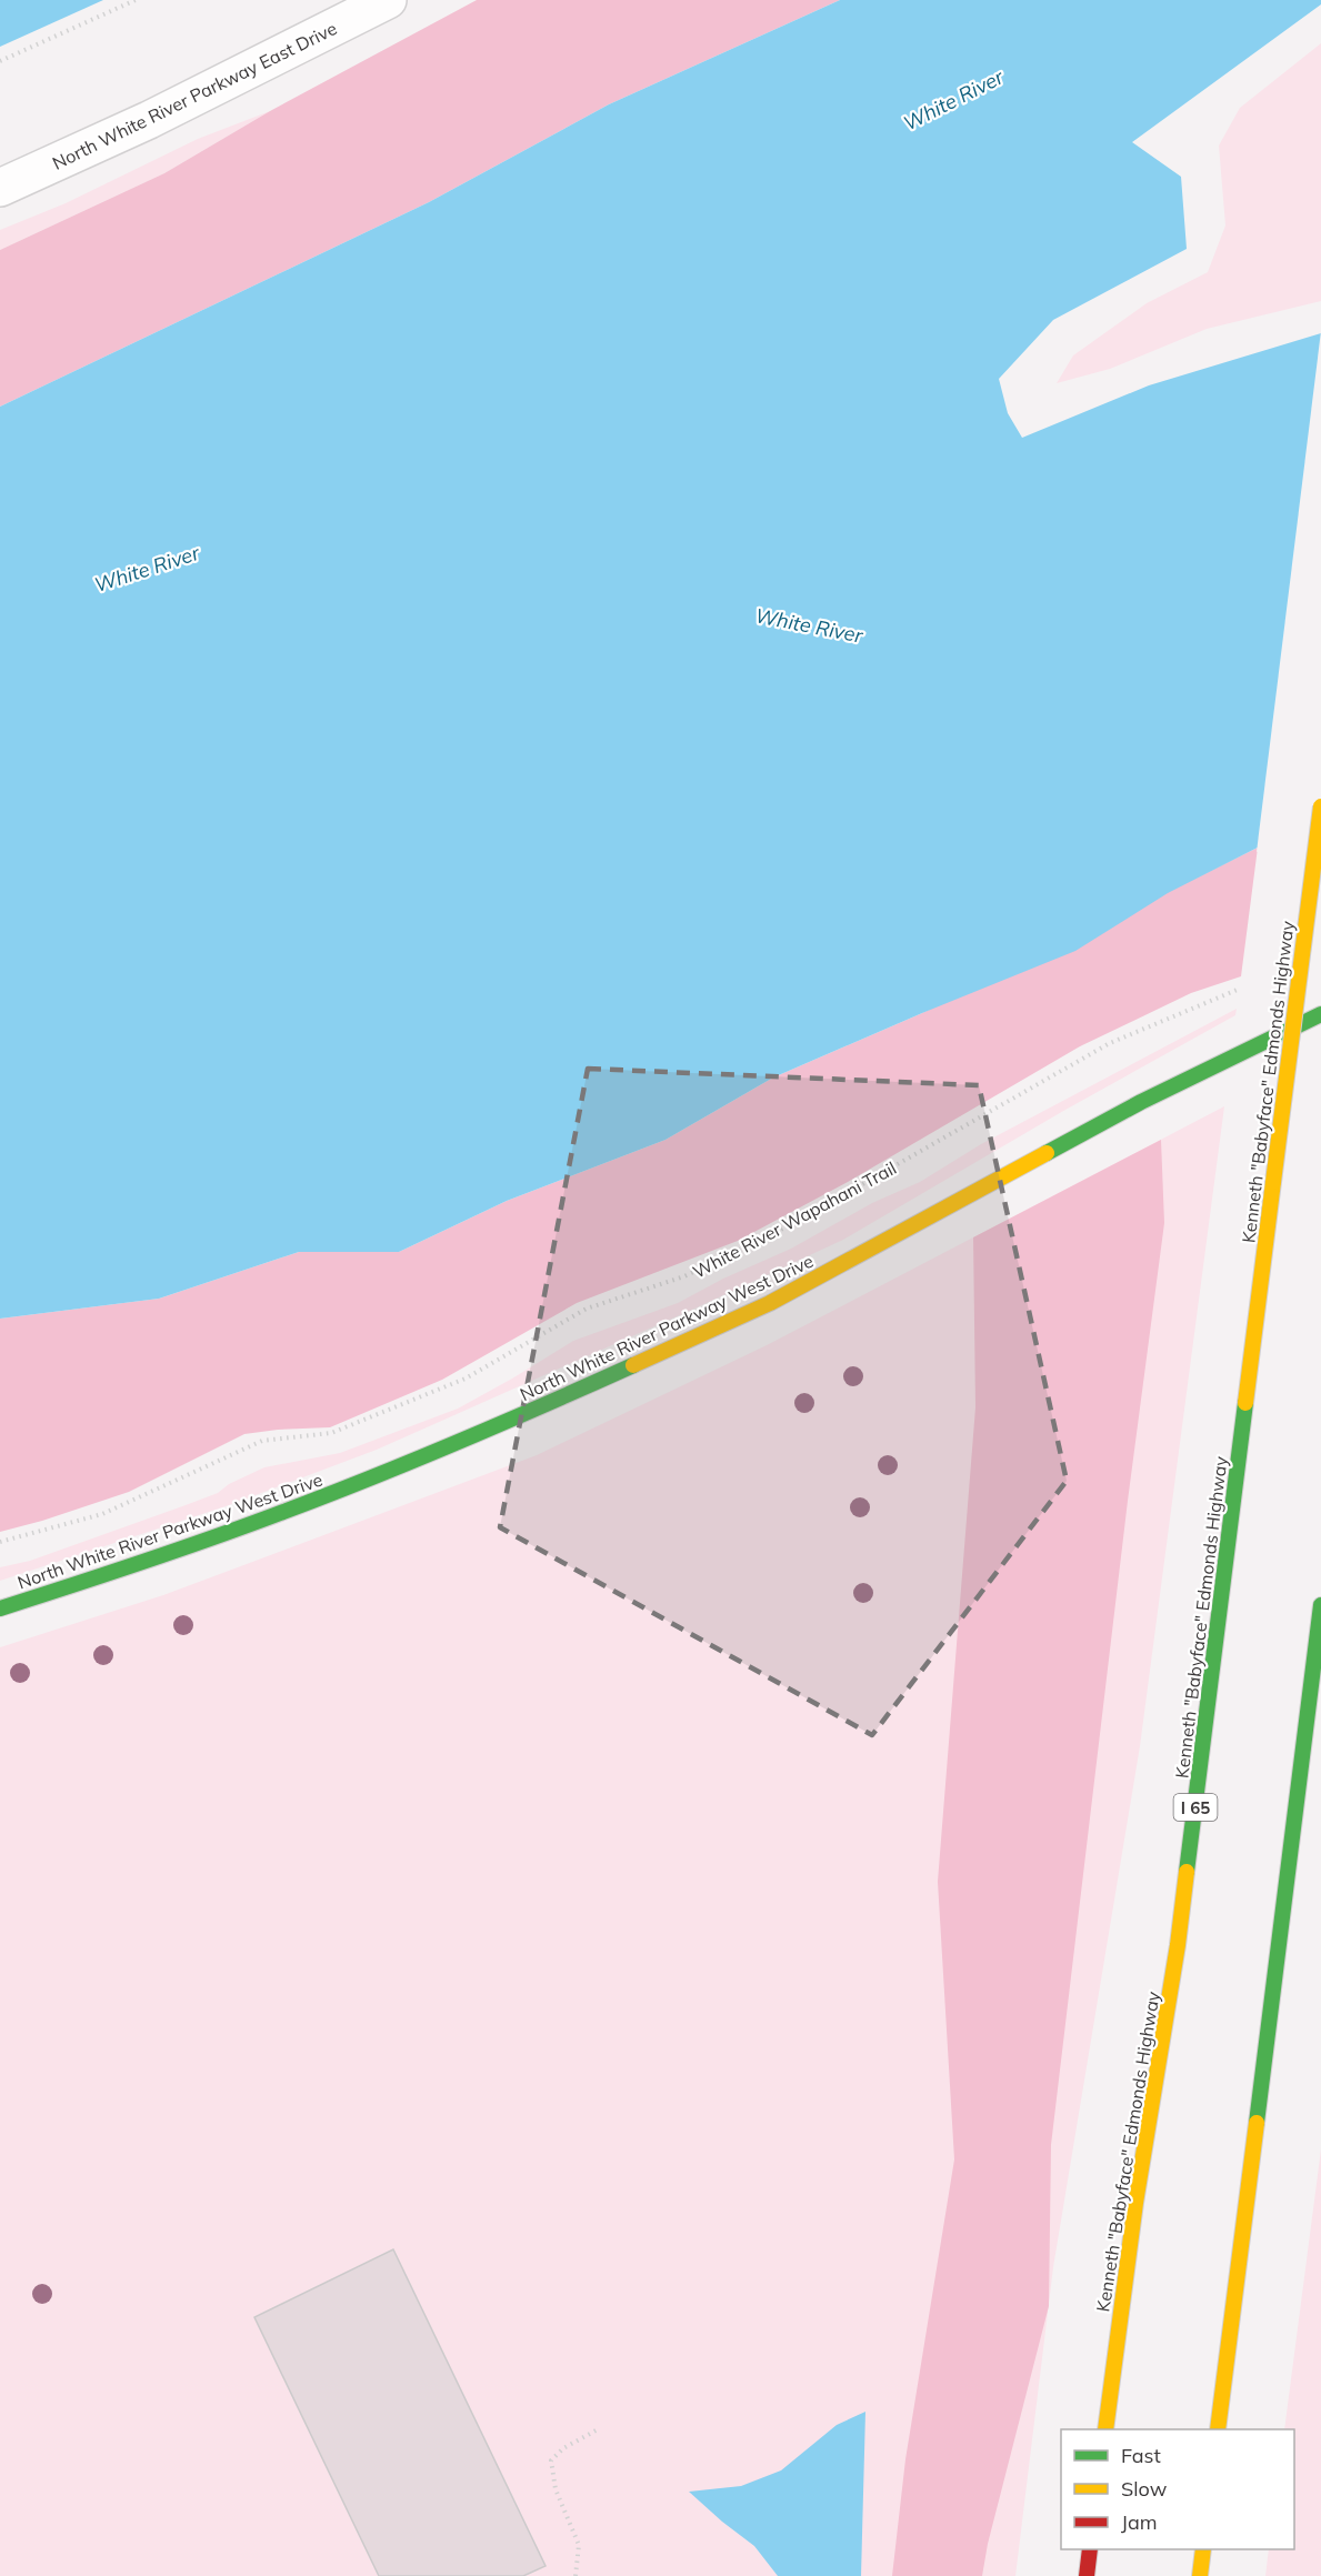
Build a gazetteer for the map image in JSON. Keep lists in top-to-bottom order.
{
  "streets": {
    "main road": ["Kenneth \"Babyface\" Edmonds Highway", "North White River Parkway West Drive", "I 65"],
    "street": ["North White River Parkway East Drive"],
    "path": ["White River Wapahani Trail"]
  },
  "water": ["White River"],
  "legend": ["Fast", "Slow", "Jam"]
}
